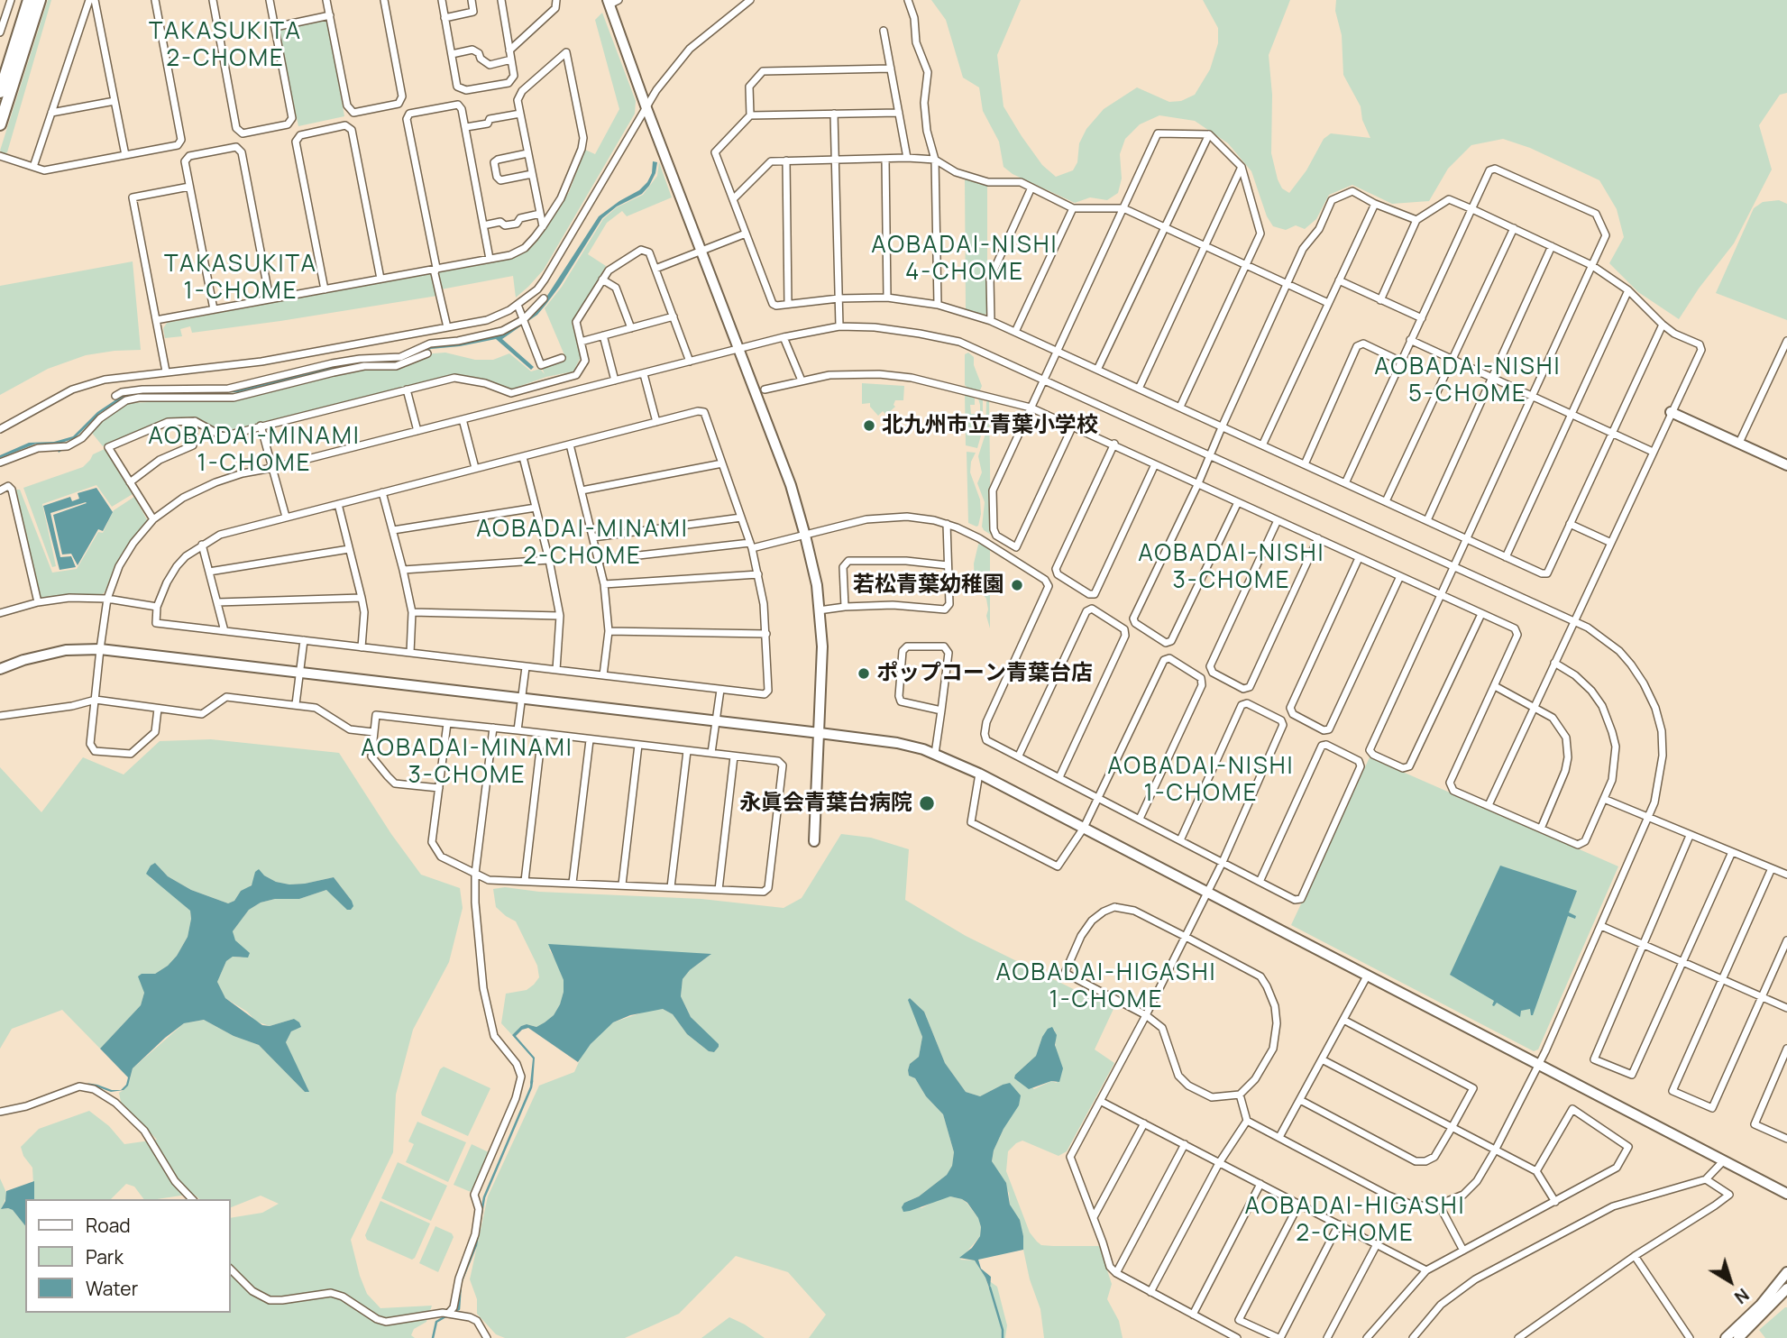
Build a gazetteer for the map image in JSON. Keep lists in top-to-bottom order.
{
  "districts": [
    "TAKASUKITA 2-CHOME",
    "AOBADAI-NISHI 4-CHOME",
    "TAKASUKITA 1-CHOME",
    "AOBADAI-NISHI 5-CHOME",
    "AOBADAI-MINAMI 1-CHOME",
    "AOBADAI-MINAMI 2-CHOME",
    "AOBADAI-NISHI 3-CHOME",
    "AOBADAI-MINAMI 3-CHOME",
    "AOBADAI-NISHI 1-CHOME",
    "AOBADAI-HIGASHI 1-CHOME",
    "AOBADAI-HIGASHI 2-CHOME"
  ],
  "places": [
    "北九州市立青葉小学校",
    "若松青葉幼稚園",
    "ポップコーン青葉台店",
    "永眞会青葉台病院"
  ],
  "legend": ["Road", "Park", "Water"],
  "north": "bottom right"
}
